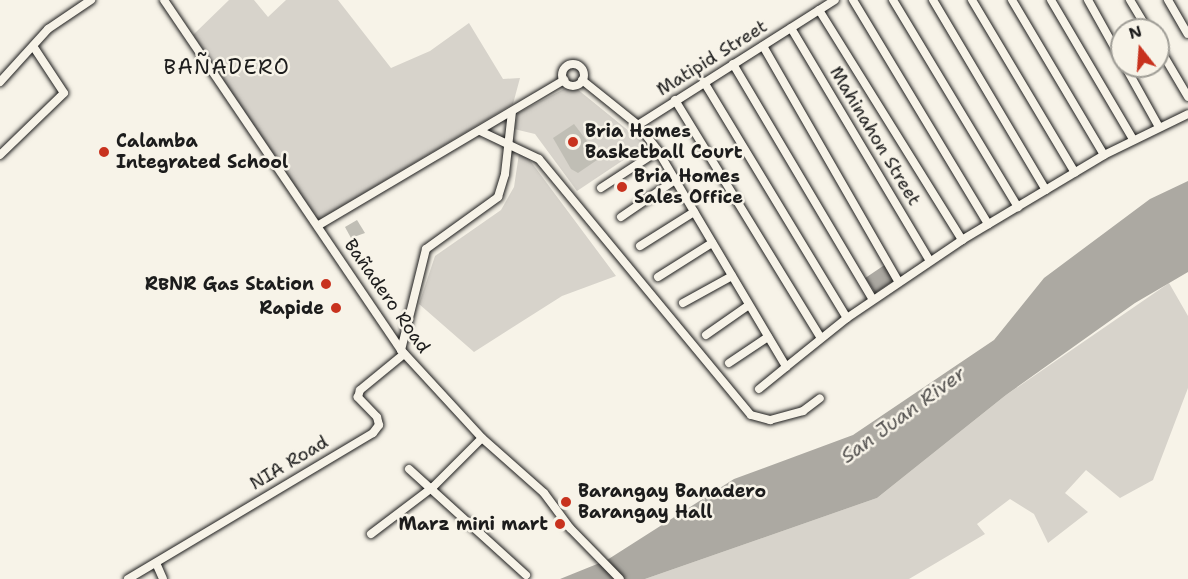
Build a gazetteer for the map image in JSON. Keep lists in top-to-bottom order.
{
  "streets": {
    "street": [
      "Matipid Street",
      "Mahinahon Street",
      "Bañadero Road",
      "NIA Road"
    ]
  },
  "crossings": [
    ["Matipid Street", "Mahinahon Street"],
    ["Bañadero Road", "NIA Road"]
  ],
  "districts": ["BAÑADERO"],
  "water": ["San Juan River"],
  "places": [
    "Bria Homes Basketball Court",
    "Calamba Integrated School",
    "Bria Homes Sales Office",
    "RBNR Gas Station",
    "Rapide",
    "Barangay Banadero Barangay Hall",
    "Marz mini mart"
  ],
  "north": "top"
}
